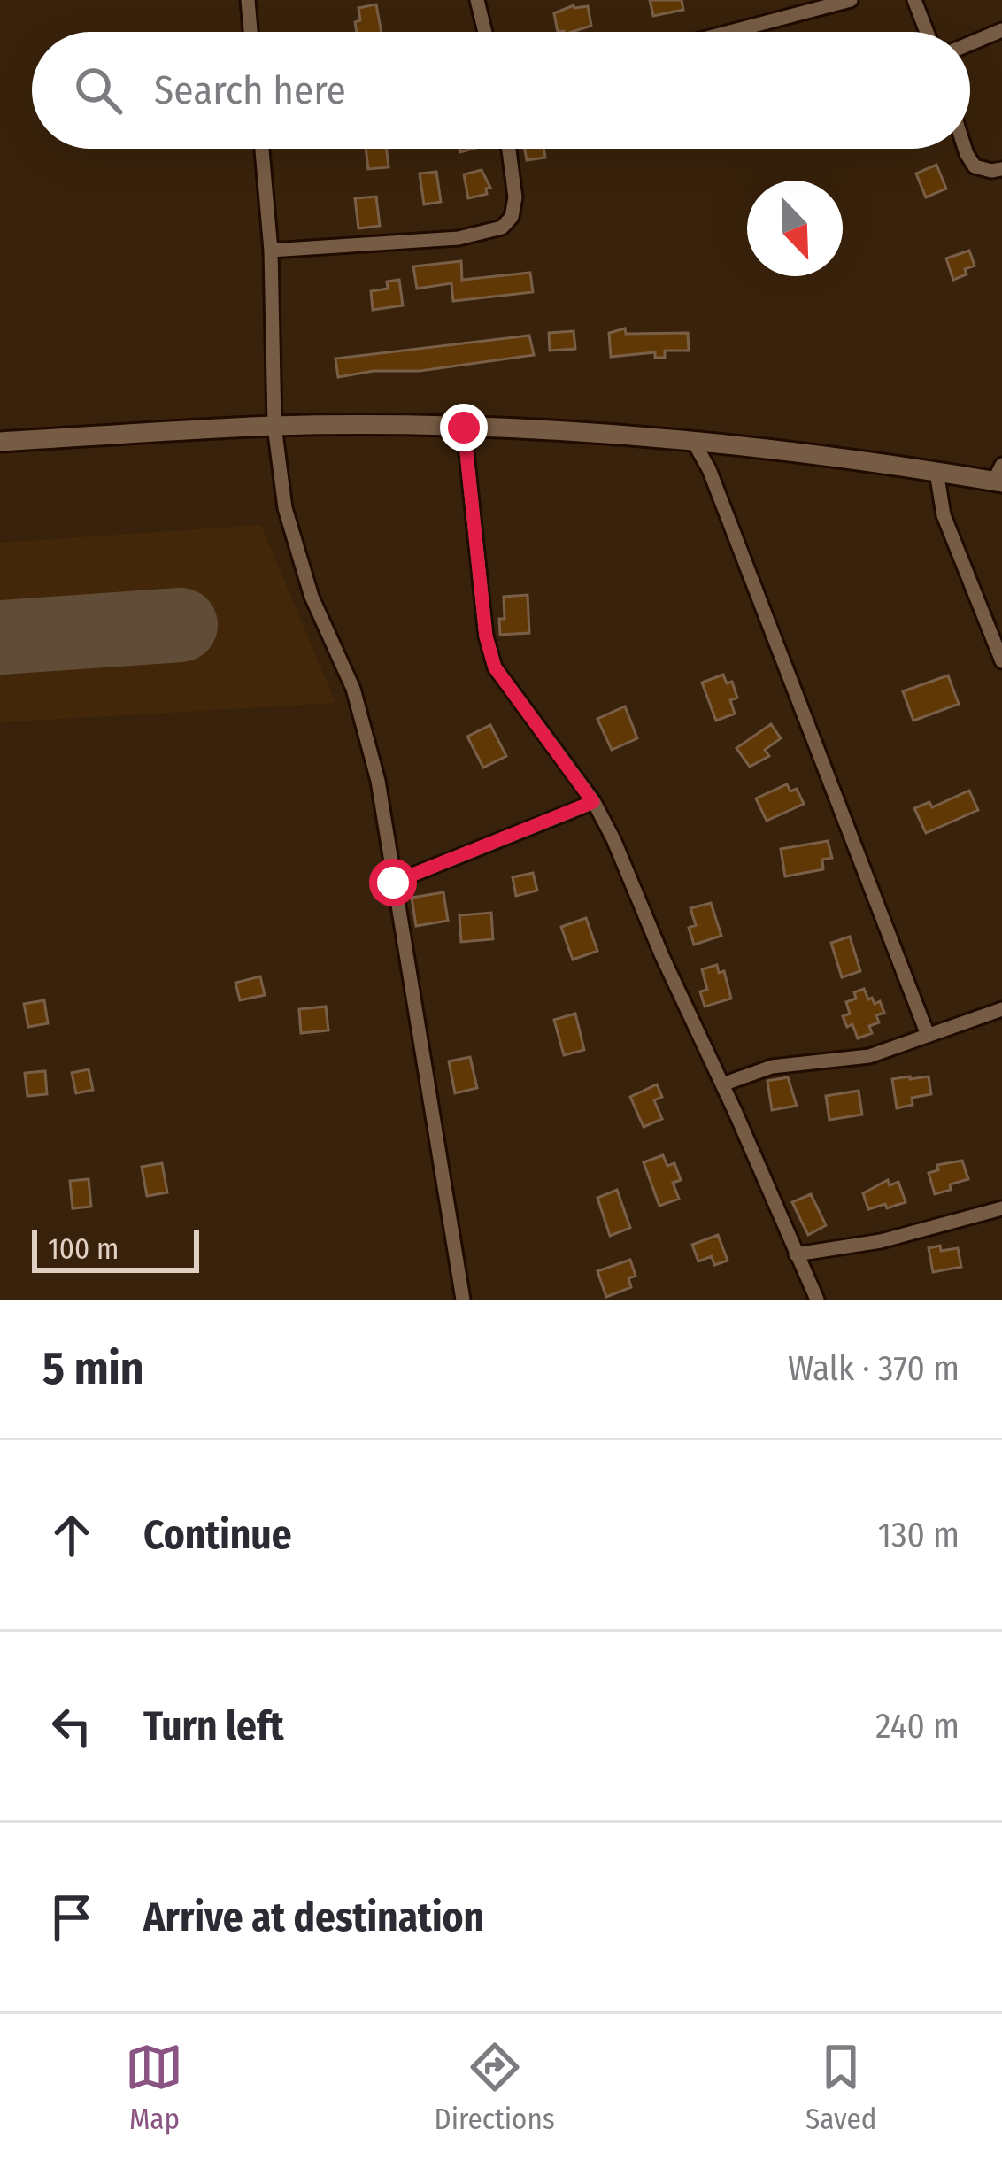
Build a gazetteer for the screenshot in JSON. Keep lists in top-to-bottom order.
{
  "scale_bar": "100 m",
  "north": "bottom right",
  "page": {
    "search": "Search here",
    "scale": "100 m",
    "heading": ["5 min", "Walk · 370 m"],
    "list": [
      ["Continue", "130 m"],
      ["Turn left", "240 m"],
      "Arrive at destination"
    ],
    "nav": ["Map", "Directions", "Saved"]
  }
}
